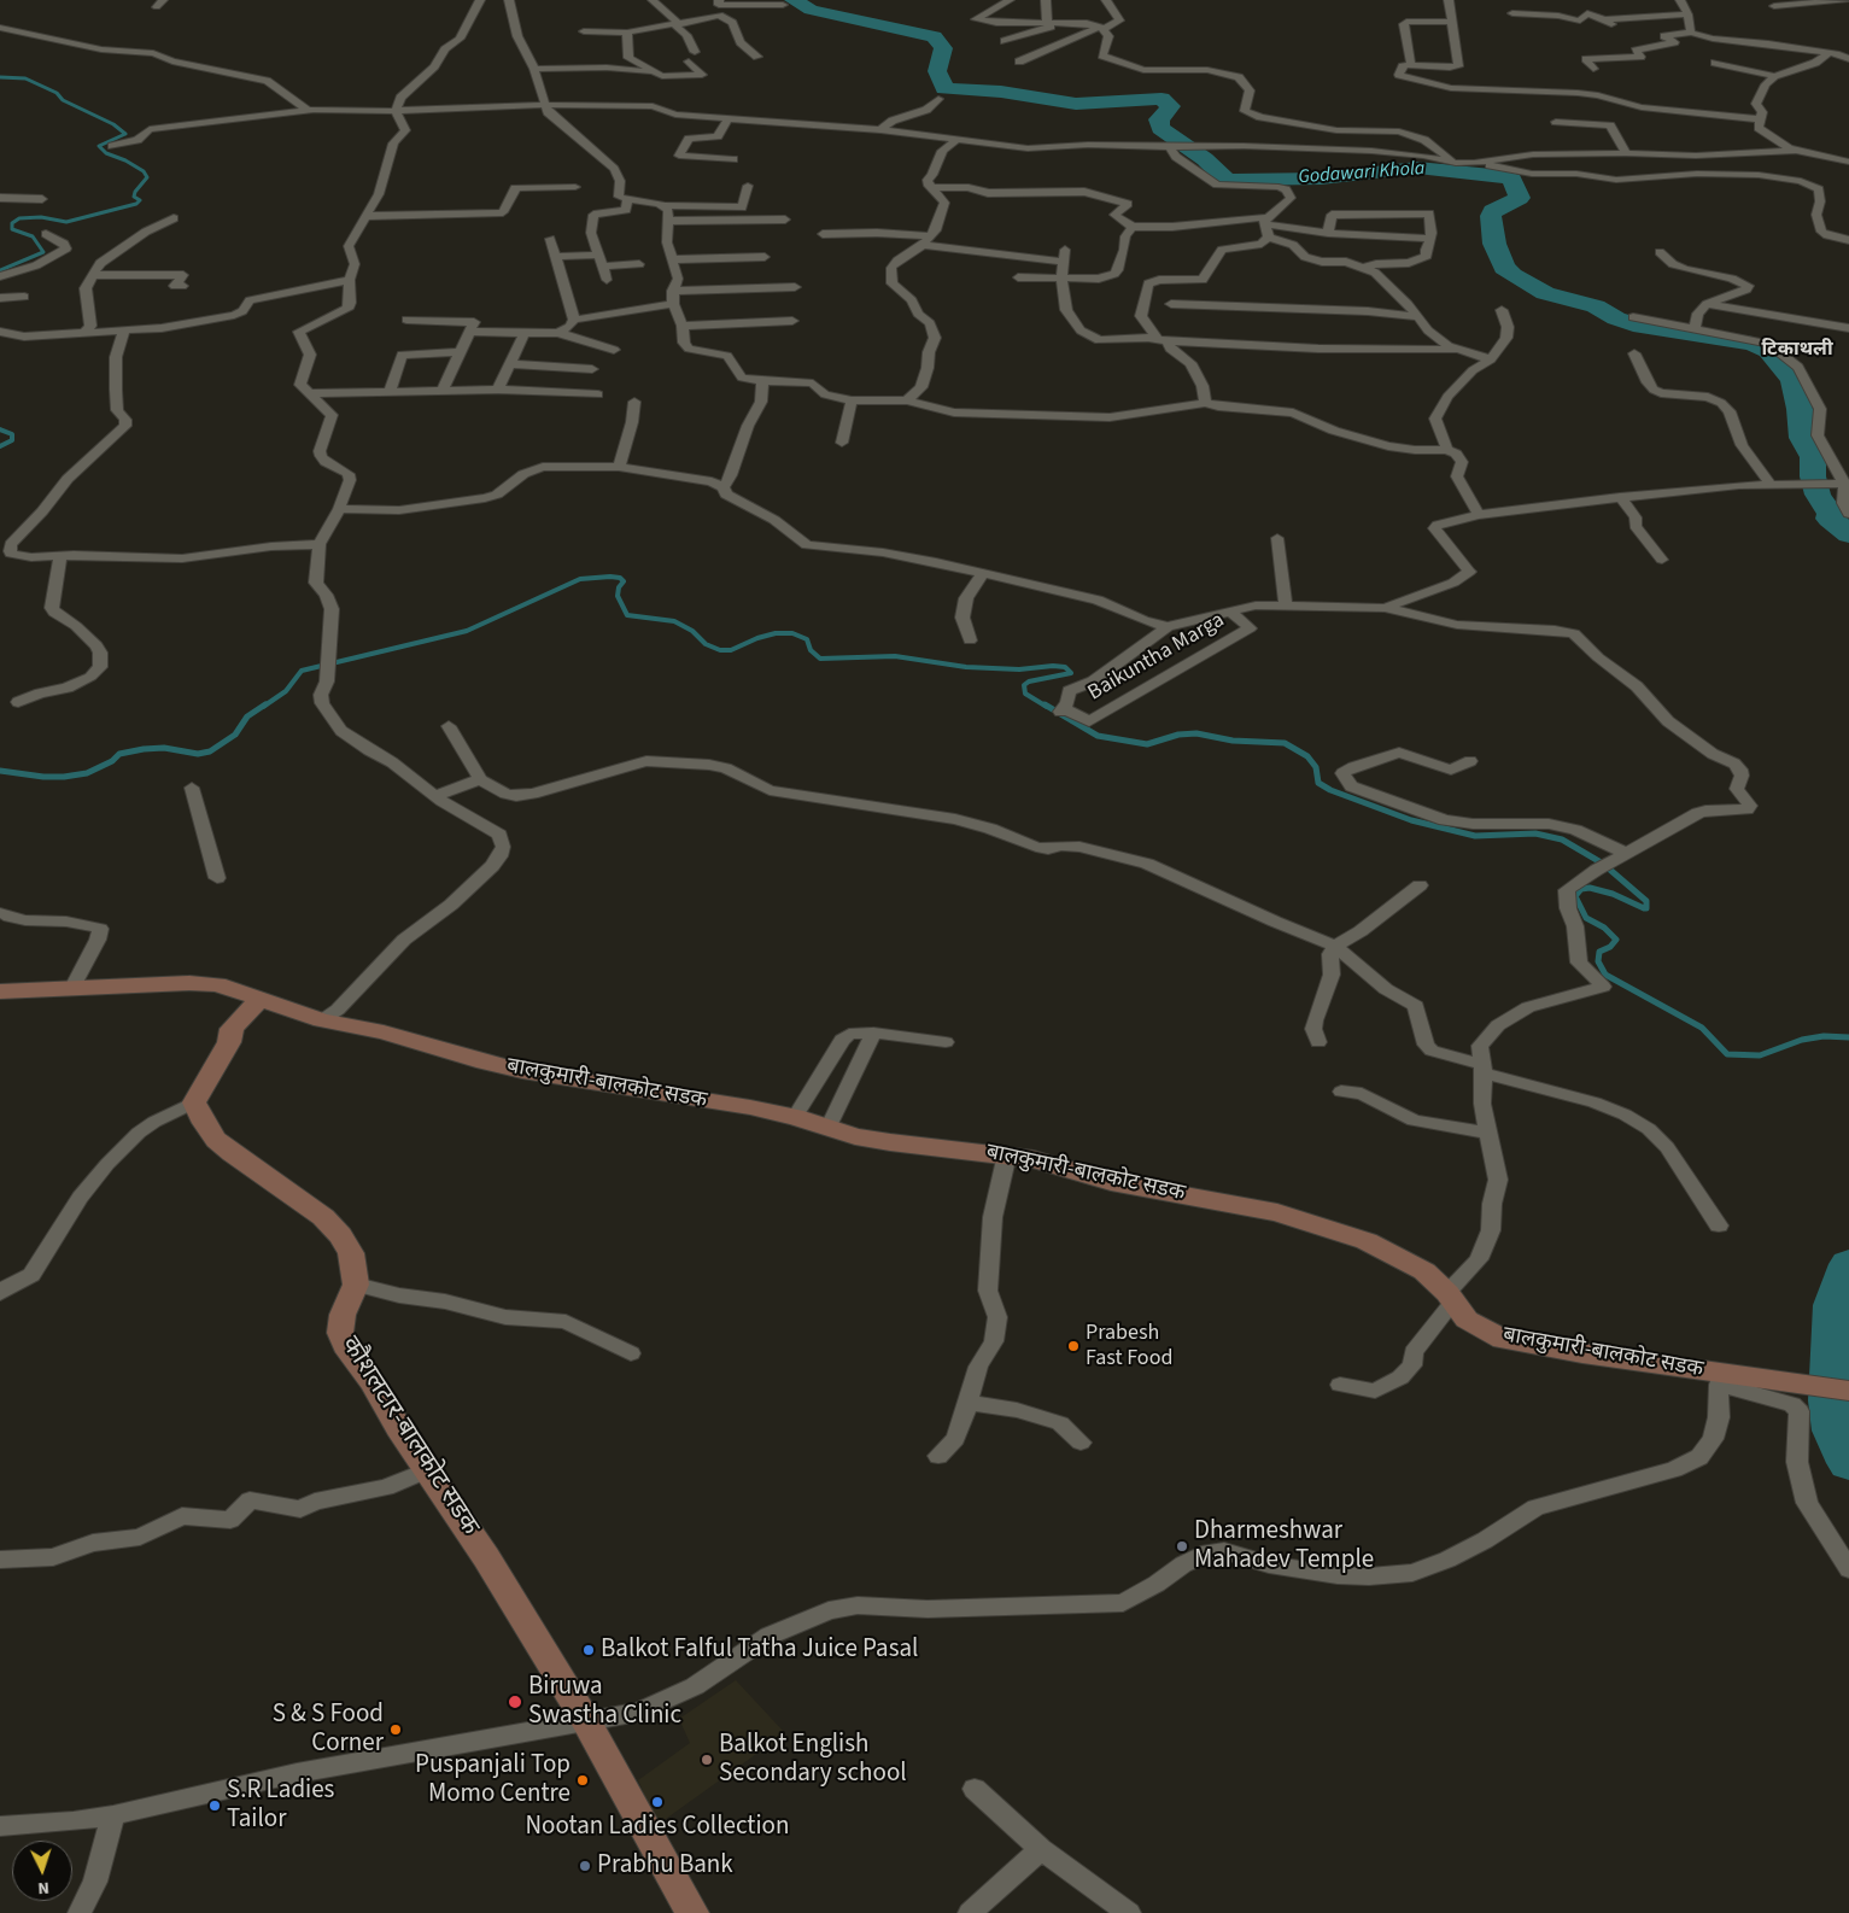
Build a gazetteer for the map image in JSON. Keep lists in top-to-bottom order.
{
  "streets": {
    "main road": ["बालकुमारी-बालकोट सडक", "कौशलटार-बालकोट सडक"],
    "street": ["Baikuntha Marga"]
  },
  "districts": ["टिकाथली"],
  "water": ["Godawari Khola"],
  "places": [
    "Prabesh Fast Food",
    "Dharmeshwar Mahadev Temple",
    "Balkot Falful Tatha Juice Pasal",
    "Biruwa Swastha Clinic",
    "S & S Food Corner",
    "Balkot English Secondary school",
    "Puspanjali Top Momo Centre",
    "Nootan Ladies Collection",
    "S.R Ladies Tailor",
    "Prabhu Bank"
  ],
  "north": "bottom"
}
